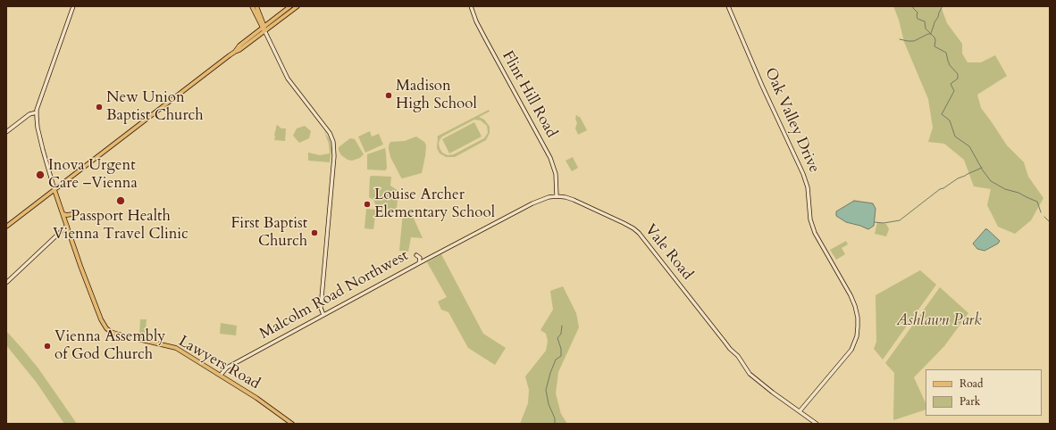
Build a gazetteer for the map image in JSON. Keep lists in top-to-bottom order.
{
  "streets": {
    "main road": ["Lawyers Road"],
    "street": [
      "Flint Hill Road",
      "Oak Valley Drive",
      "Vale Road",
      "Malcolm Road Northwest"
    ]
  },
  "crossings": [
    ["Flint Hill Road", "Vale Road"],
    ["Oak Valley Drive", "Vale Road"],
    ["Vale Road", "Malcolm Road Northwest"],
    ["Malcolm Road Northwest", "Lawyers Road"]
  ],
  "parks": ["Ashlawn Park"],
  "places": [
    "Madison High School",
    "New Union Baptist Church",
    "Inova Urgent Care –Vienna",
    "Passport Health Vienna Travel Clinic",
    "Louise Archer Elementary School",
    "First Baptist Church",
    "Vienna Assembly of God Church"
  ],
  "legend": ["Road", "Park"]
}
